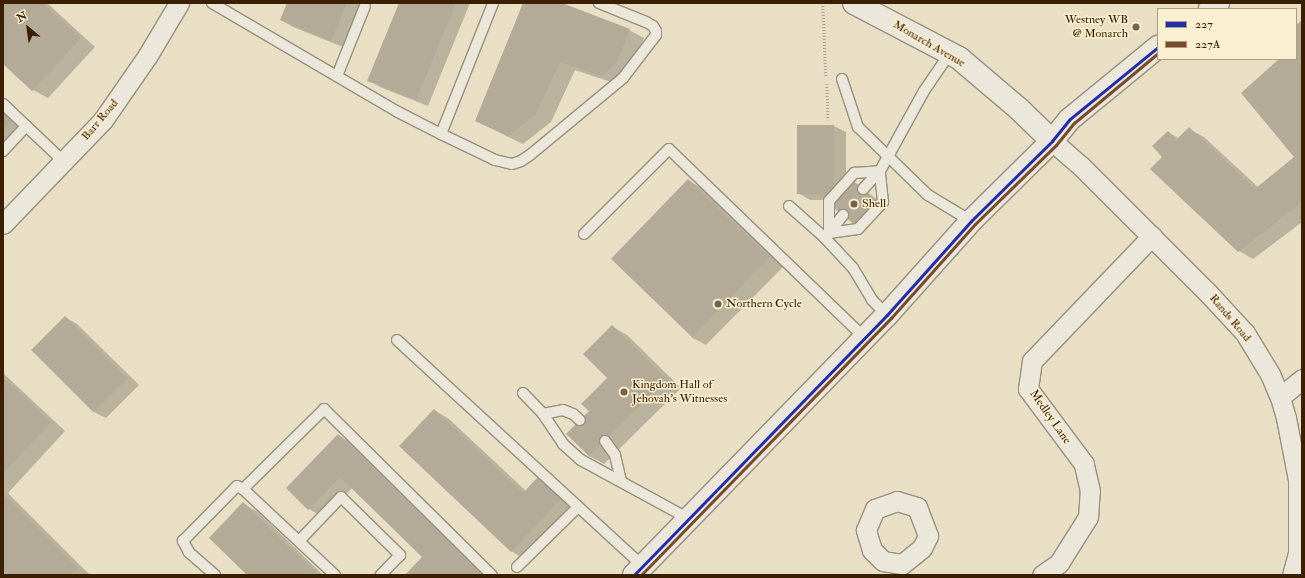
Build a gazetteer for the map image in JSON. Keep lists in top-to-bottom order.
{
  "streets": {
    "main road": ["Monarch Avenue"],
    "street": ["Barr Road", "Rands Road", "Medley Lane"]
  },
  "crossings": [
    ["Monarch Avenue", "Rands Road"],
    ["Rands Road", "Medley Lane"]
  ],
  "places": [
    "Westney WB @ Monarch",
    "Shell",
    "Northern Cycle",
    "Kingdom Hall of Jehovah's Witnesses"
  ],
  "lines": ["transit line 227", "transit line 227A"],
  "legend": ["227", "227A"],
  "north": "top left"
}
